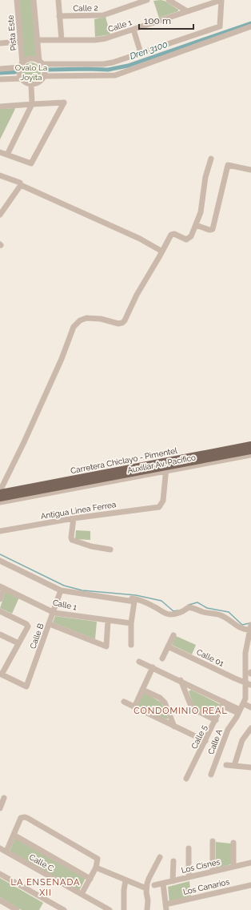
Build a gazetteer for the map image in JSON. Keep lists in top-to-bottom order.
{
  "streets": {
    "main road": ["Carretera Chiclayo - Pimentel"],
    "street": [
      "Calle 2",
      "Calle 1",
      "Pista Este",
      "Auxiliar Av. Pacífico",
      "Antigua Linea Ferrea",
      "Calle B",
      "Calle 01",
      "Calle 5",
      "Calle A",
      "Calle C",
      "Los Cisnes",
      "Los Canarios"
    ]
  },
  "crossings": [
    ["Calle 1", "Calle B"],
    ["Carretera Chiclayo - Pimentel", "Auxiliar Av. Pacífico"],
    ["Carretera Chiclayo - Pimentel", "Antigua Linea Ferrea"],
    ["Auxiliar Av. Pacífico", "Antigua Linea Ferrea"]
  ],
  "districts": ["CONDOMINIO REAL", "LA ENSENADA XII"],
  "water": ["Dren 3100"],
  "parks": ["Ovalo La Joyita"],
  "scale_bar": "100 m"
}
